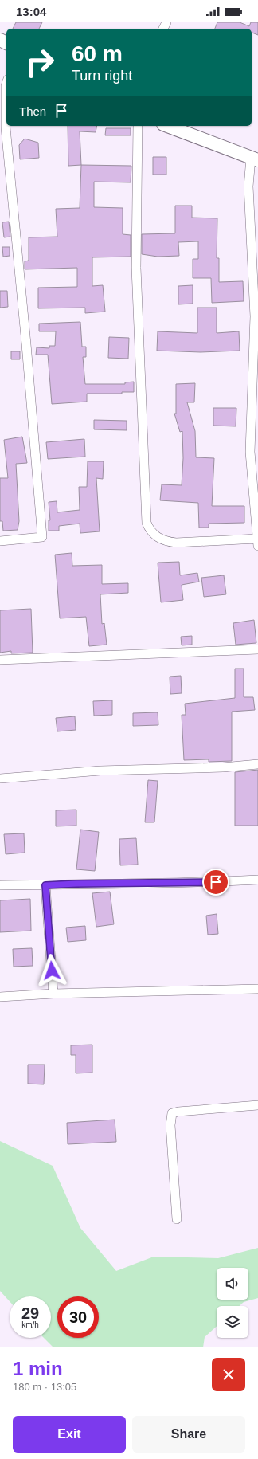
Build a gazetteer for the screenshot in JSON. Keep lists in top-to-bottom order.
{
  "page": {
    "status": "13:04",
    "turn": ["60 m", "Turn right"],
    "then": "Then",
    "speed": "29 km/h",
    "limit": "30",
    "heading": ["1 min", "180 m · 13:05"],
    "buttons": ["Exit", "Share"]
  }
}
